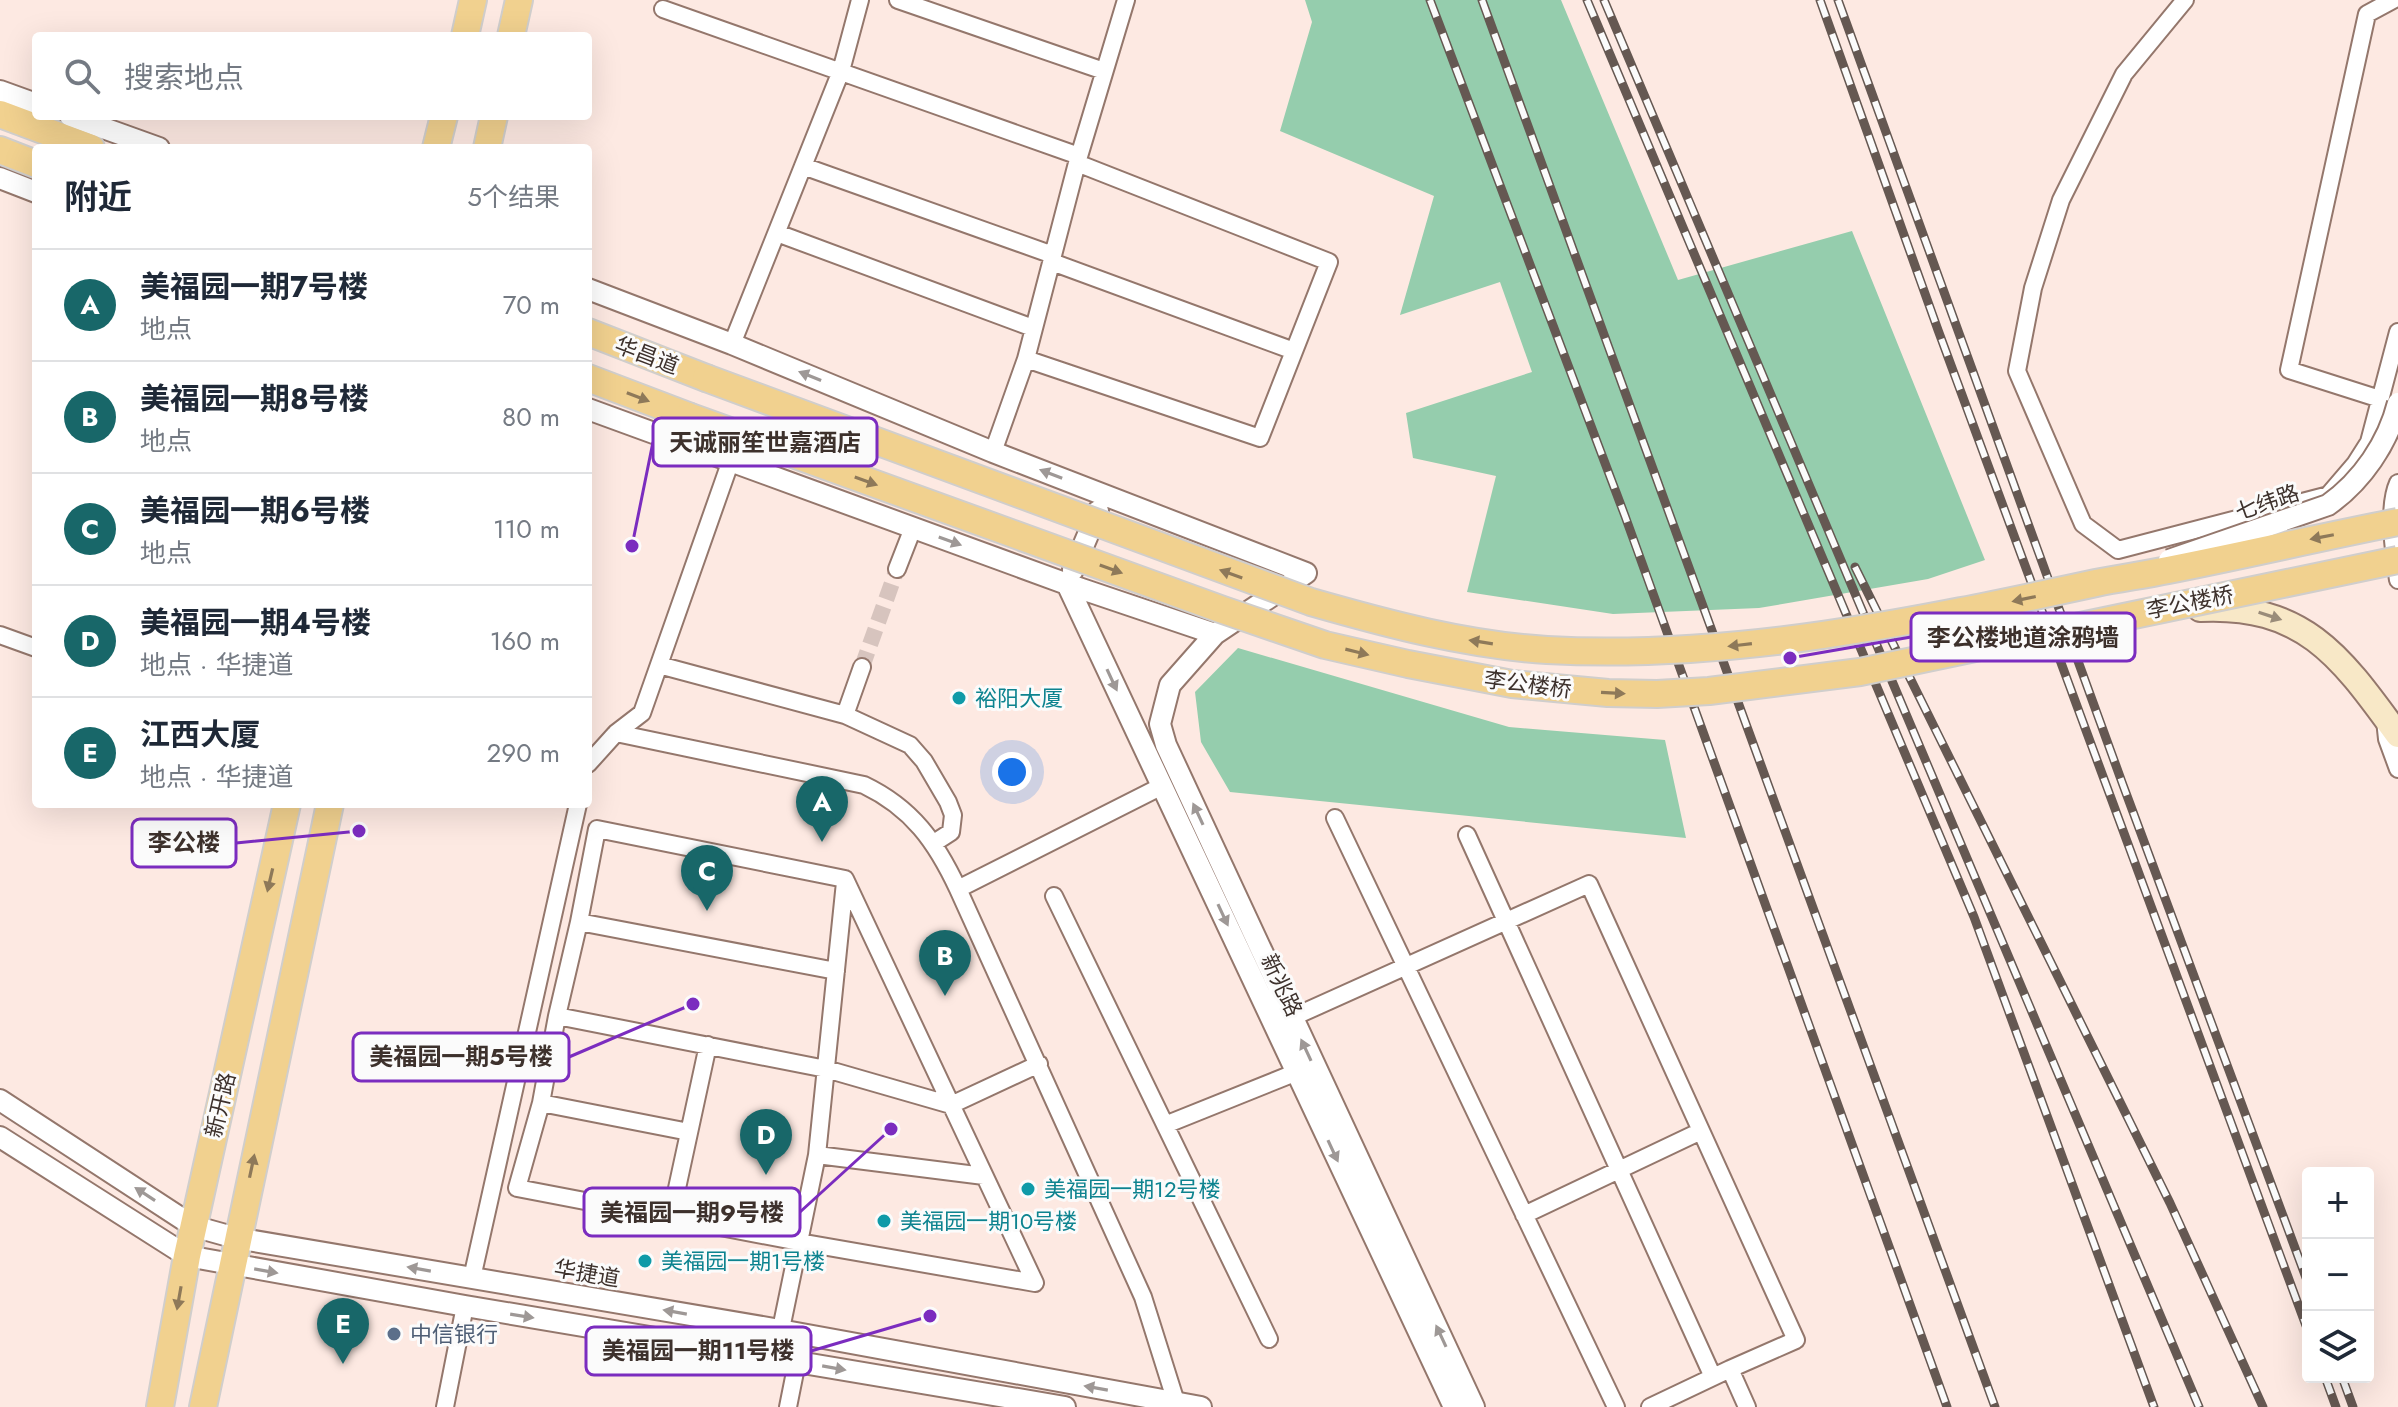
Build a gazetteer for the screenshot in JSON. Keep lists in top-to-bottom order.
{
  "streets": {
    "main road": ["华昌道", "李公楼桥", "新开路"],
    "street": ["七纬路", "新兆路", "华捷道"]
  },
  "crossings": [
    ["华昌道", "李公楼桥"],
    ["七纬路", "李公楼桥"],
    ["新开路", "华捷道"]
  ],
  "places": [
    "天诚丽笙世嘉酒店",
    "李公楼地道涂鸦墙",
    "裕阳大厦",
    "李公楼",
    "美福园一期5号楼",
    "美福园一期9号楼",
    "美福园一期12号楼",
    "美福园一期10号楼",
    "美福园一期1号楼",
    "美福园一期11号楼",
    "中信银行"
  ],
  "page": {
    "search": "搜索地点",
    "heading": ["附近", "5个结果"],
    "list": [
      {
        "mark": "A",
        "name": "美福园一期7号楼",
        "note": "地点",
        "value": "70 m"
      },
      {
        "mark": "B",
        "name": "美福园一期8号楼",
        "note": "地点",
        "value": "80 m"
      },
      {
        "mark": "C",
        "name": "美福园一期6号楼",
        "note": "地点",
        "value": "110 m"
      },
      {
        "mark": "D",
        "name": "美福园一期4号楼",
        "note": "地点 · 华捷道",
        "value": "160 m"
      },
      {
        "mark": "E",
        "name": "江西大厦",
        "note": "地点 · 华捷道",
        "value": "290 m"
      }
    ],
    "pins": [
      "A",
      "C",
      "B",
      "D",
      "E"
    ],
    "map_buttons": ["+", "−"]
  }
}
